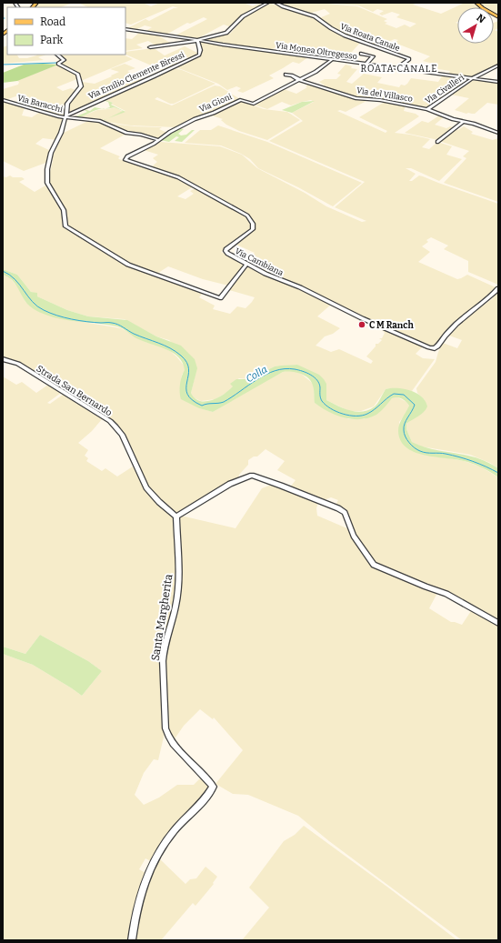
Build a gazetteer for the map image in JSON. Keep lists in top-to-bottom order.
{
  "streets": {
    "street": [
      "Via Roata Canale",
      "Via Monea Oltregesso",
      "Via Emilio Clemente Biressi",
      "Via Civalleri",
      "Via del Villasco",
      "Via Gioni",
      "Via Baracchi",
      "Via Cambiana",
      "Strada San Bernardo",
      "Santa Margherita"
    ]
  },
  "crossings": [
    ["Via Roata Canale", "Via Monea Oltregesso"],
    ["Via Monea Oltregesso", "Via Emilio Clemente Biressi"],
    ["Via Monea Oltregesso", "Via Civalleri"],
    ["Via Monea Oltregesso", "Via Gioni"],
    ["Via Emilio Clemente Biressi", "Via Baracchi"],
    ["Via Civalleri", "Via del Villasco"],
    ["Via del Villasco", "Via Gioni"],
    ["Via Gioni", "Via Baracchi"],
    ["Via Gioni", "Via Cambiana"],
    ["Via Baracchi", "Via Cambiana"],
    ["Strada San Bernardo", "Santa Margherita"]
  ],
  "districts": ["ROATA CANALE"],
  "water": ["Colla"],
  "places": ["C M Ranch"],
  "legend": ["Road", "Park"],
  "north": "top right"
}
